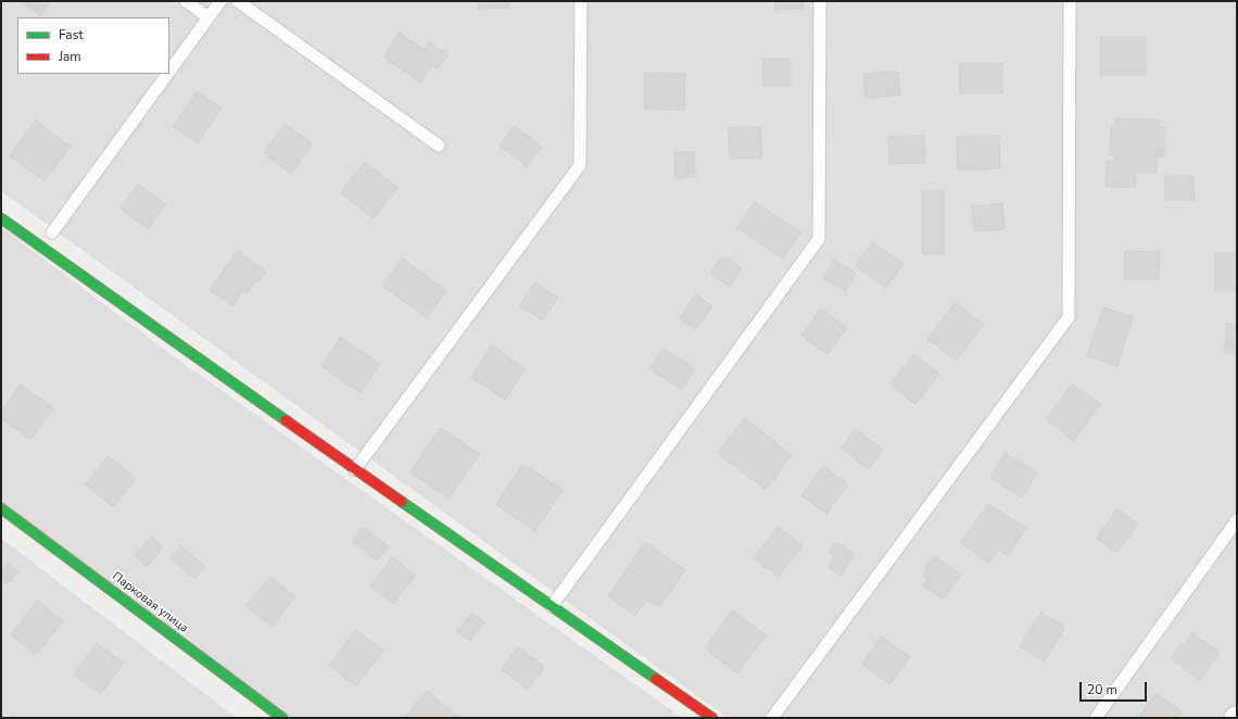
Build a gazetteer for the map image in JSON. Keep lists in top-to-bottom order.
{
  "streets": {
    "street": ["Парковая улица"]
  },
  "legend": ["Fast", "Jam"],
  "scale_bar": "20 m"
}
